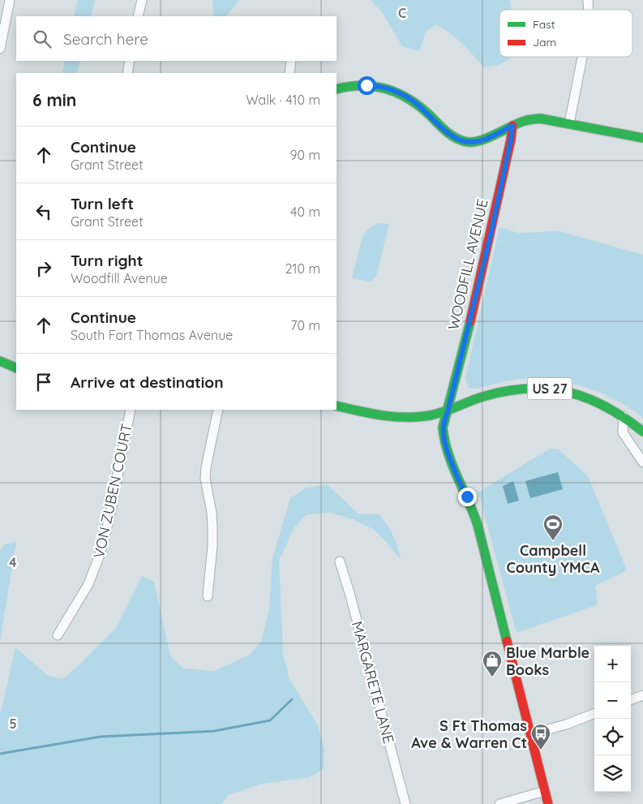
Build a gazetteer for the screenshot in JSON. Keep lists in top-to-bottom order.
{
  "streets": {
    "main road": ["WOODFILL AVENUE", "US 27"],
    "street": ["VON ZUBEN COURT", "MARGARETE LANE"]
  },
  "crossings": [
    ["WOODFILL AVENUE", "US 27"]
  ],
  "places": {
    "sports": ["Campbell County YMCA"],
    "shop": ["Blue Marble Books"],
    "bus stop": ["S Ft Thomas Ave & Warren Ct"]
  },
  "legend": ["Fast", "Jam"],
  "page": {
    "search": "Search here",
    "heading": ["6 min", "Walk · 410 m"],
    "list": [
      ["Continue", "Grant Street", "90 m"],
      ["Turn left", "Grant Street", "40 m"],
      ["Turn right", "Woodfill Avenue", "210 m"],
      ["Continue", "South Fort Thomas Avenue", "70 m"],
      "Arrive at destination"
    ],
    "map_buttons": ["+", "−"]
  },
  "grid": {
    "columns": ["C"],
    "rows": ["4", "5"]
  }
}
